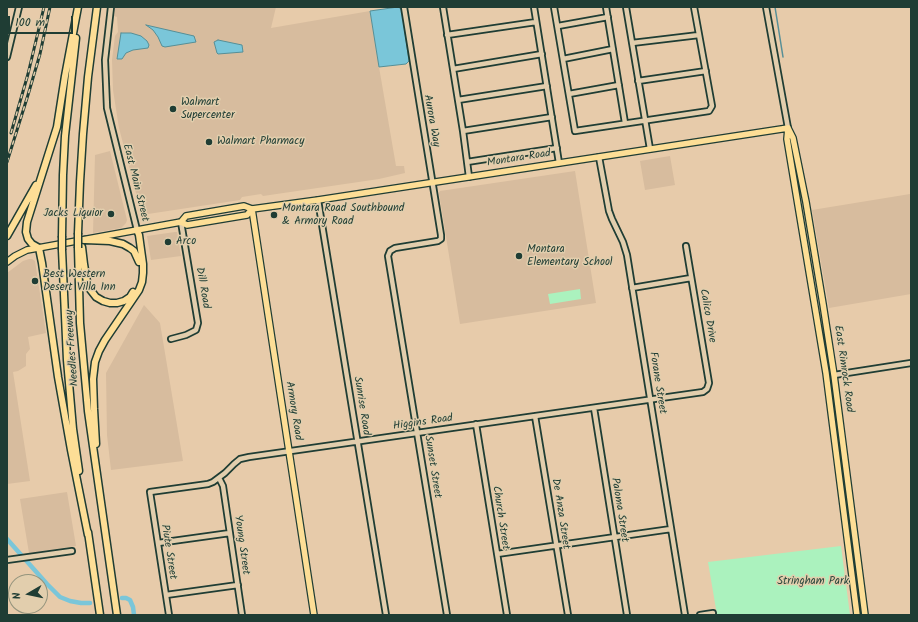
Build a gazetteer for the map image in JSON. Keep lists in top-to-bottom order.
{
  "streets": {
    "highway": ["Needles Freeway"],
    "main road": [
      "Montara Road",
      "East Main Street",
      "East Rimrock Road",
      "Armory Road"
    ],
    "street": [
      "Aurora Way",
      "Dill Road",
      "Calico Drive",
      "Forane Street",
      "Sunrise Road",
      "Higgins Road",
      "Sunset Street",
      "Paloma Street",
      "De Anza Street",
      "Church Street",
      "Young Street",
      "Piute Street"
    ]
  },
  "crossings": [
    ["Aurora Way", "Montara Road"],
    ["Aurora Way", "Sunset Street"],
    ["Montara Road", "East Main Street"],
    ["Montara Road", "Dill Road"],
    ["Montara Road", "East Rimrock Road"],
    ["Montara Road", "Forane Street"],
    ["Montara Road", "Sunrise Road"],
    ["Montara Road", "Armory Road"],
    ["Calico Drive", "Higgins Road"],
    ["Forane Street", "Higgins Road"],
    ["Sunrise Road", "Higgins Road"],
    ["Armory Road", "Higgins Road"],
    ["Higgins Road", "Sunset Street"],
    ["Higgins Road", "Paloma Street"],
    ["Higgins Road", "De Anza Street"],
    ["Higgins Road", "Church Street"],
    ["Higgins Road", "Young Street"],
    ["Higgins Road", "Piute Street"]
  ],
  "parks": ["Stringham Park"],
  "places": [
    "Walmart Supercenter",
    "Walmart Pharmacy",
    "Jacks Liquior",
    "Montara Road Southbound & Armory Road",
    "Arco",
    "Montara Elementary School",
    "Best Western Desert Villa Inn"
  ],
  "scale_bar": "100 m",
  "north": "left"
}
